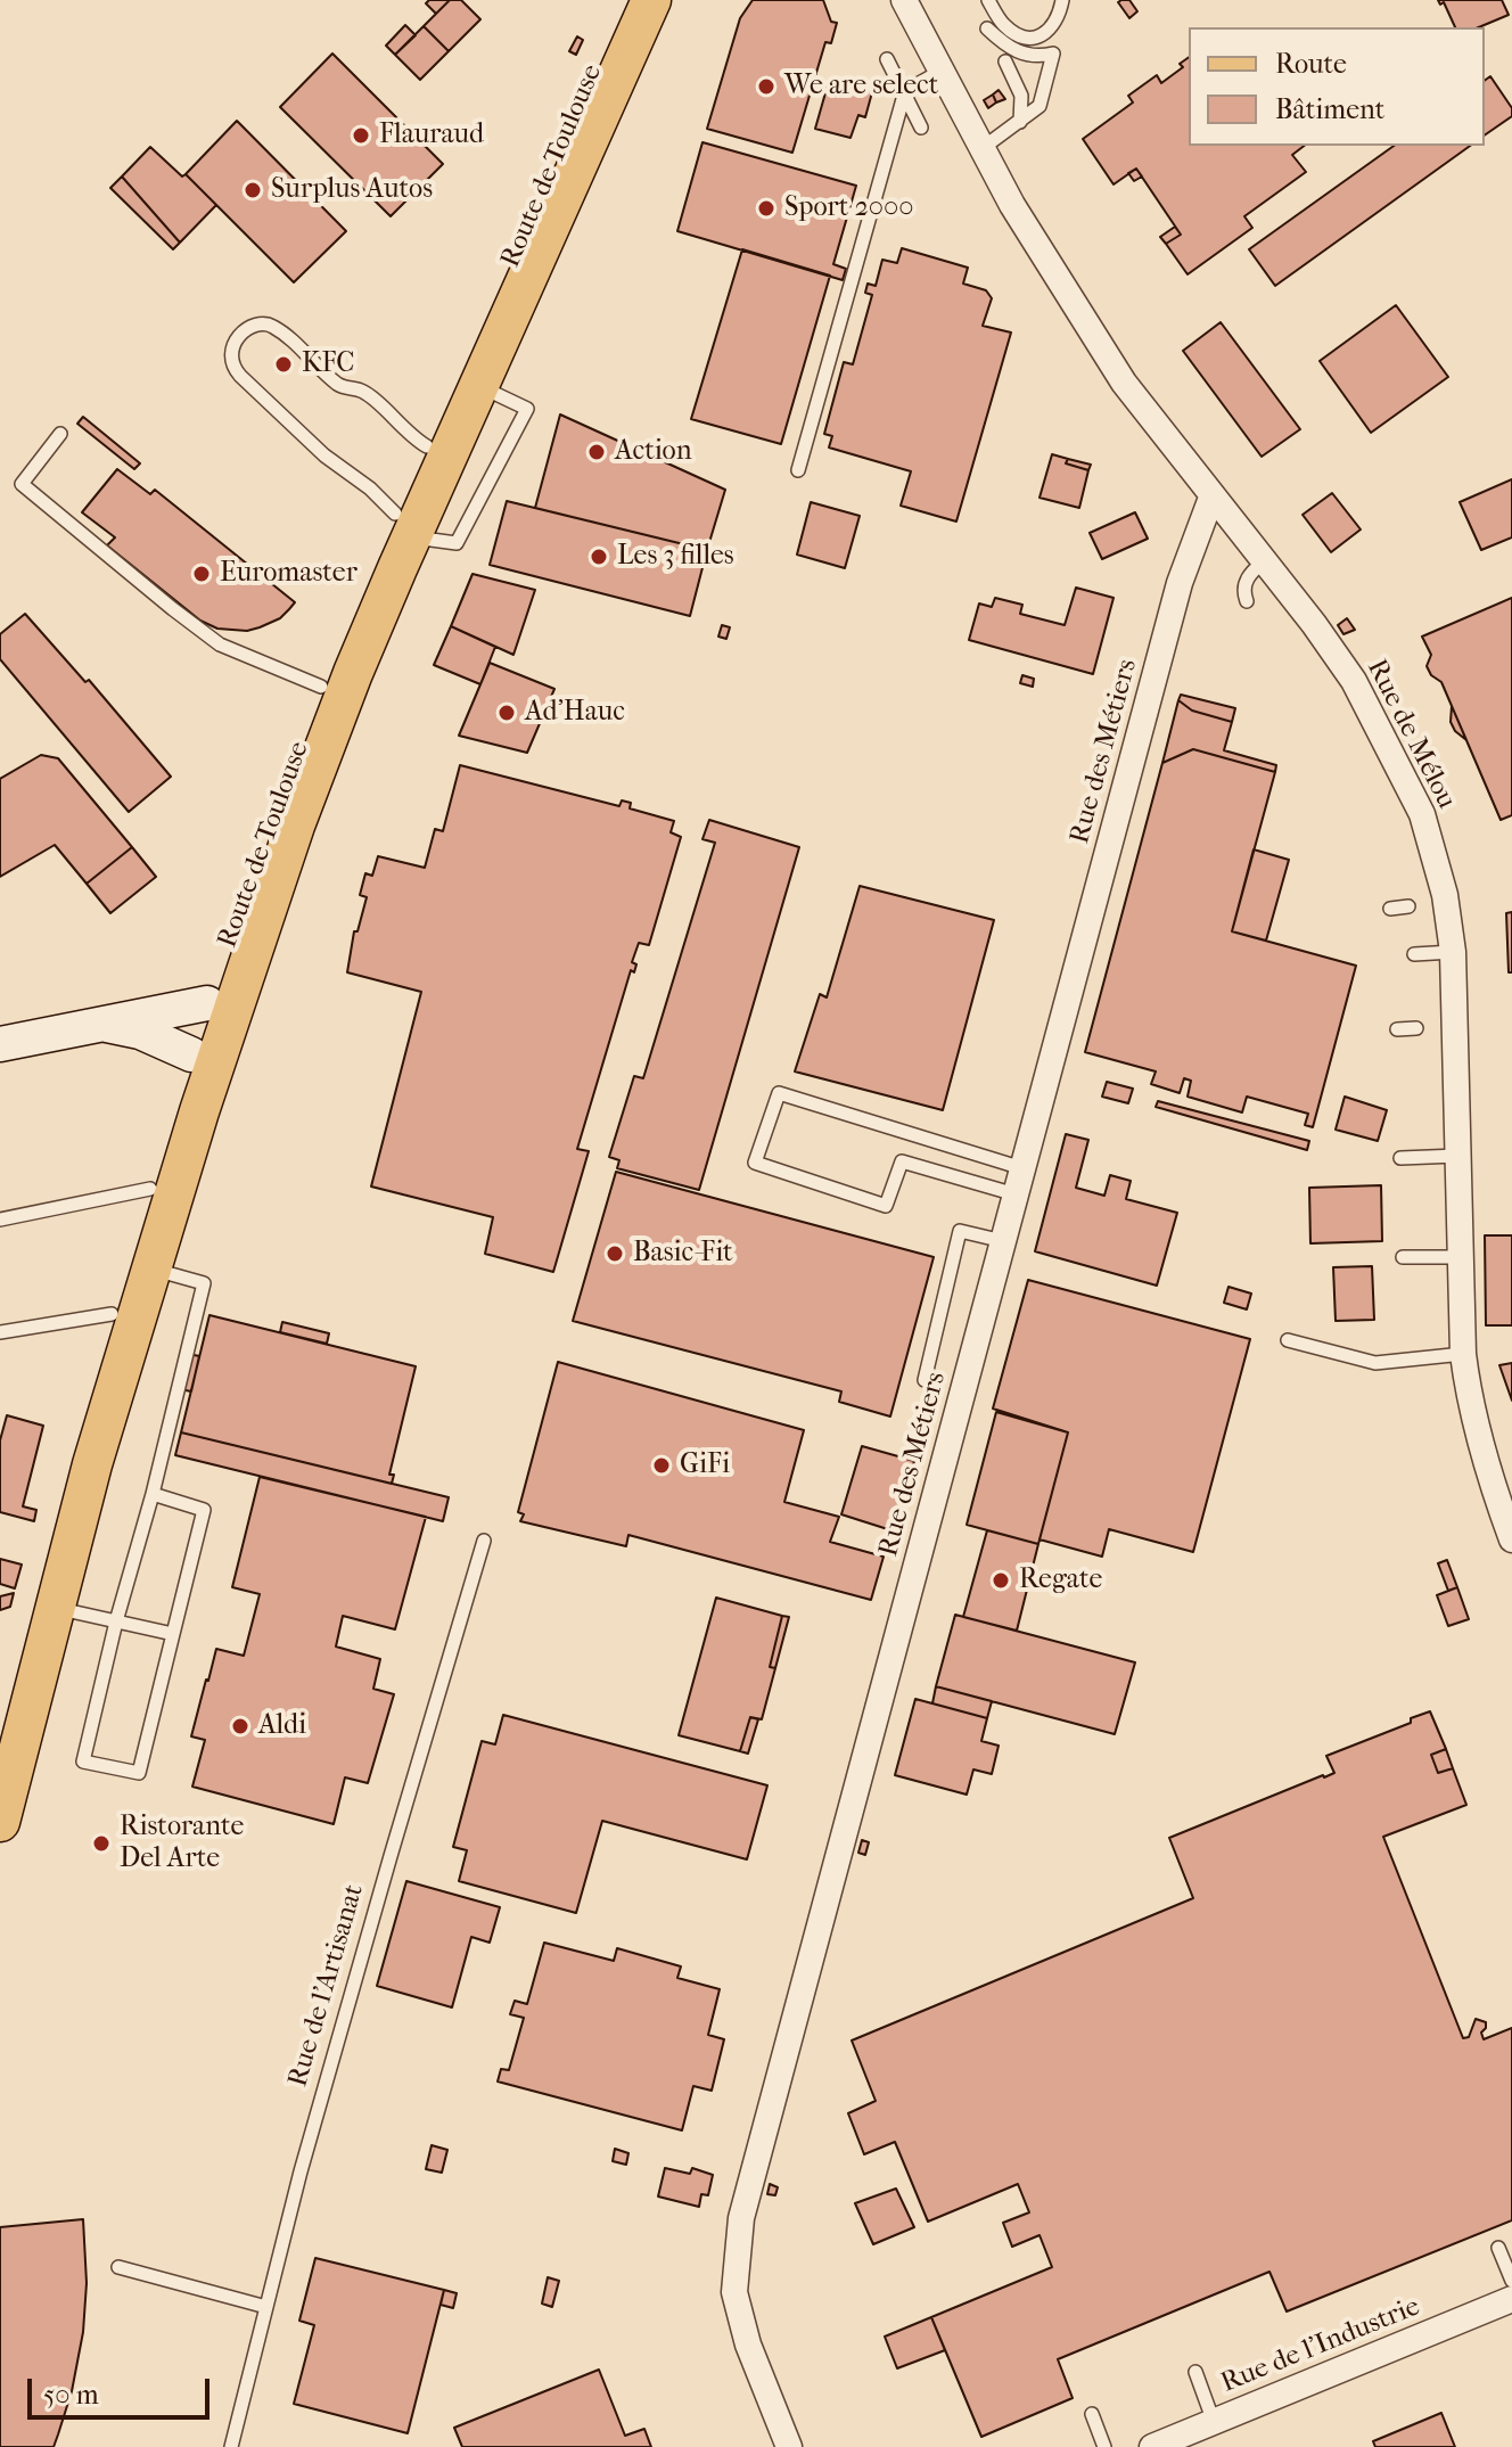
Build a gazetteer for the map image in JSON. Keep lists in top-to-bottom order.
{
  "streets": {
    "main road": ["Route de Toulouse"],
    "street": ["Rue de Mélou", "Rue des Métiers", "Rue de l'Industrie"],
    "lane": ["Rue de l'Artisanat"]
  },
  "crossings": [
    ["Rue de Mélou", "Rue des Métiers"]
  ],
  "places": [
    "We are select",
    "Flauraud",
    "Surplus Autos",
    "Sport 2000",
    "KFC",
    "Action",
    "Les 3 filles",
    "Euromaster",
    "Ad’Hauc",
    "Basic-Fit",
    "GiFi",
    "Regate",
    "Aldi",
    "Ristorante Del Arte"
  ],
  "legend": ["Route", "Bâtiment"],
  "scale_bar": "50 m"
}
